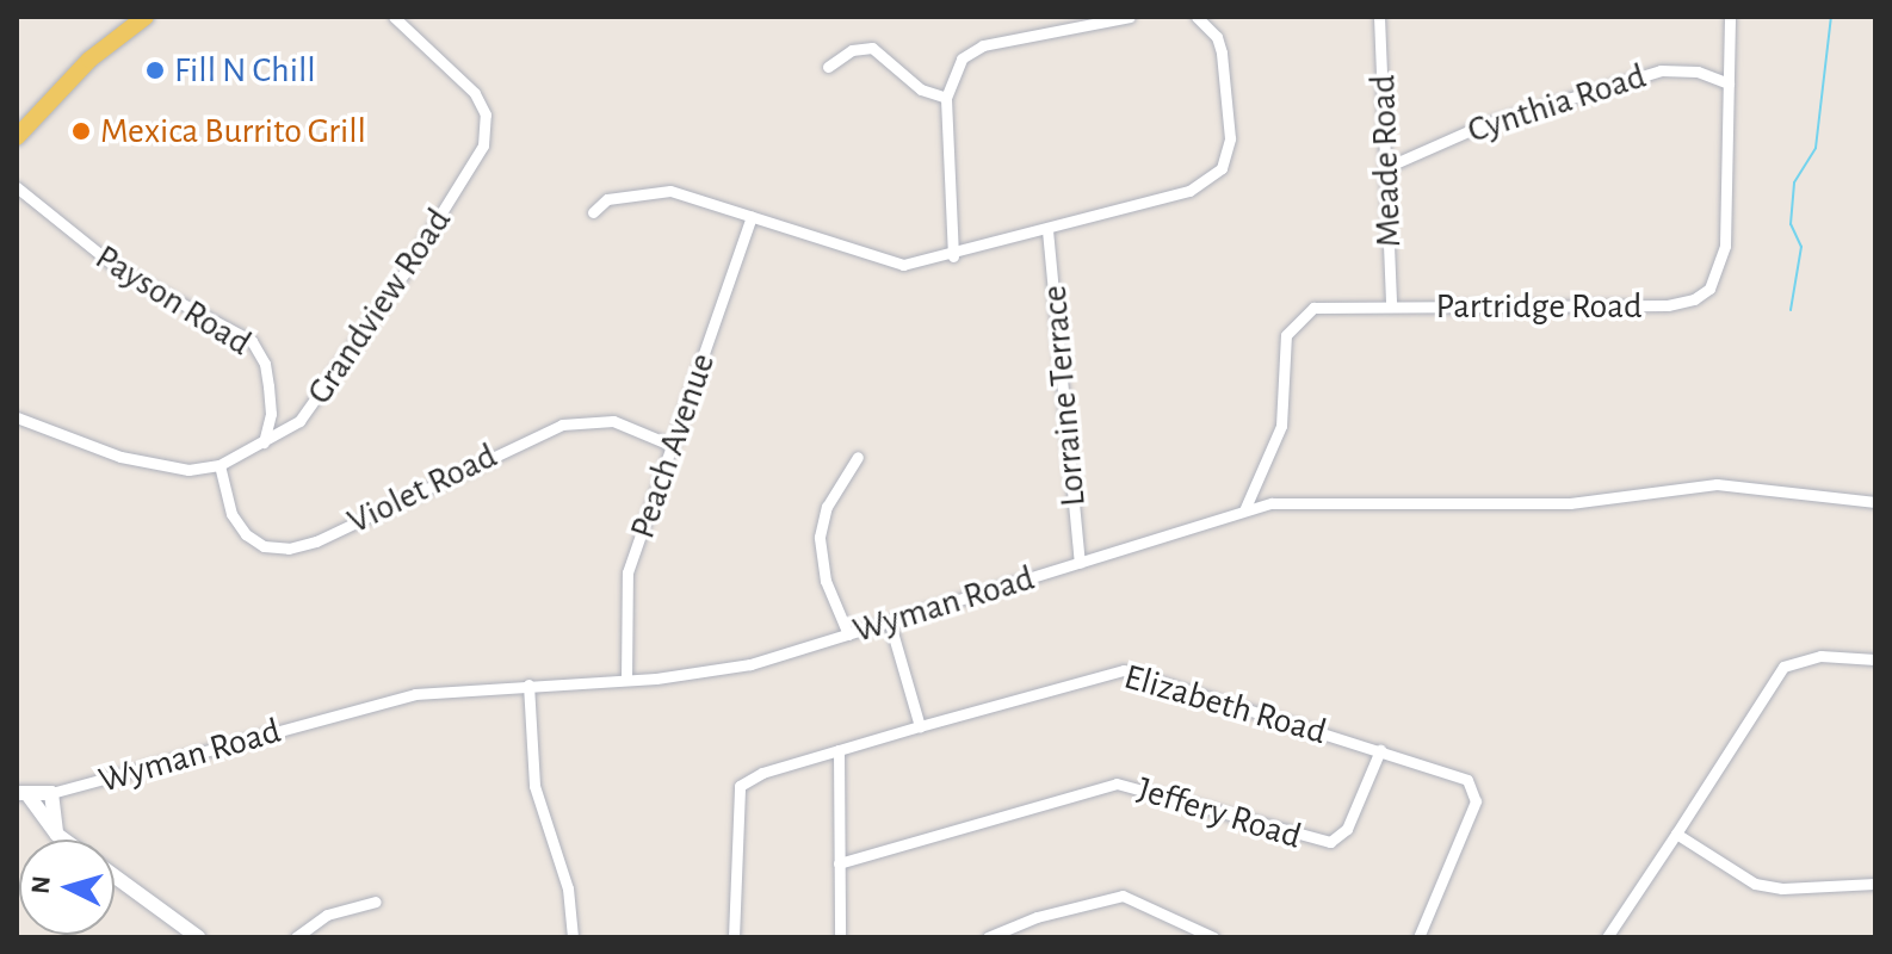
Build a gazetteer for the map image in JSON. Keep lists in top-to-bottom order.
{
  "streets": {
    "street": [
      "Cynthia Road",
      "Meade Road",
      "Payson Road",
      "Grandview Road",
      "Partridge Road",
      "Lorraine Terrace",
      "Peach Avenue",
      "Violet Road",
      "Wyman Road",
      "Elizabeth Road",
      "Jeffery Road"
    ]
  },
  "crossings": [
    ["Cynthia Road", "Meade Road"],
    ["Cynthia Road", "Partridge Road"],
    ["Meade Road", "Partridge Road"],
    ["Payson Road", "Grandview Road"],
    ["Grandview Road", "Violet Road"],
    ["Partridge Road", "Wyman Road"],
    ["Lorraine Terrace", "Wyman Road"],
    ["Peach Avenue", "Violet Road"],
    ["Peach Avenue", "Wyman Road"],
    ["Elizabeth Road", "Jeffery Road"]
  ],
  "places": ["Fill N Chill", "Mexica Burrito Grill"],
  "north": "left"
}
